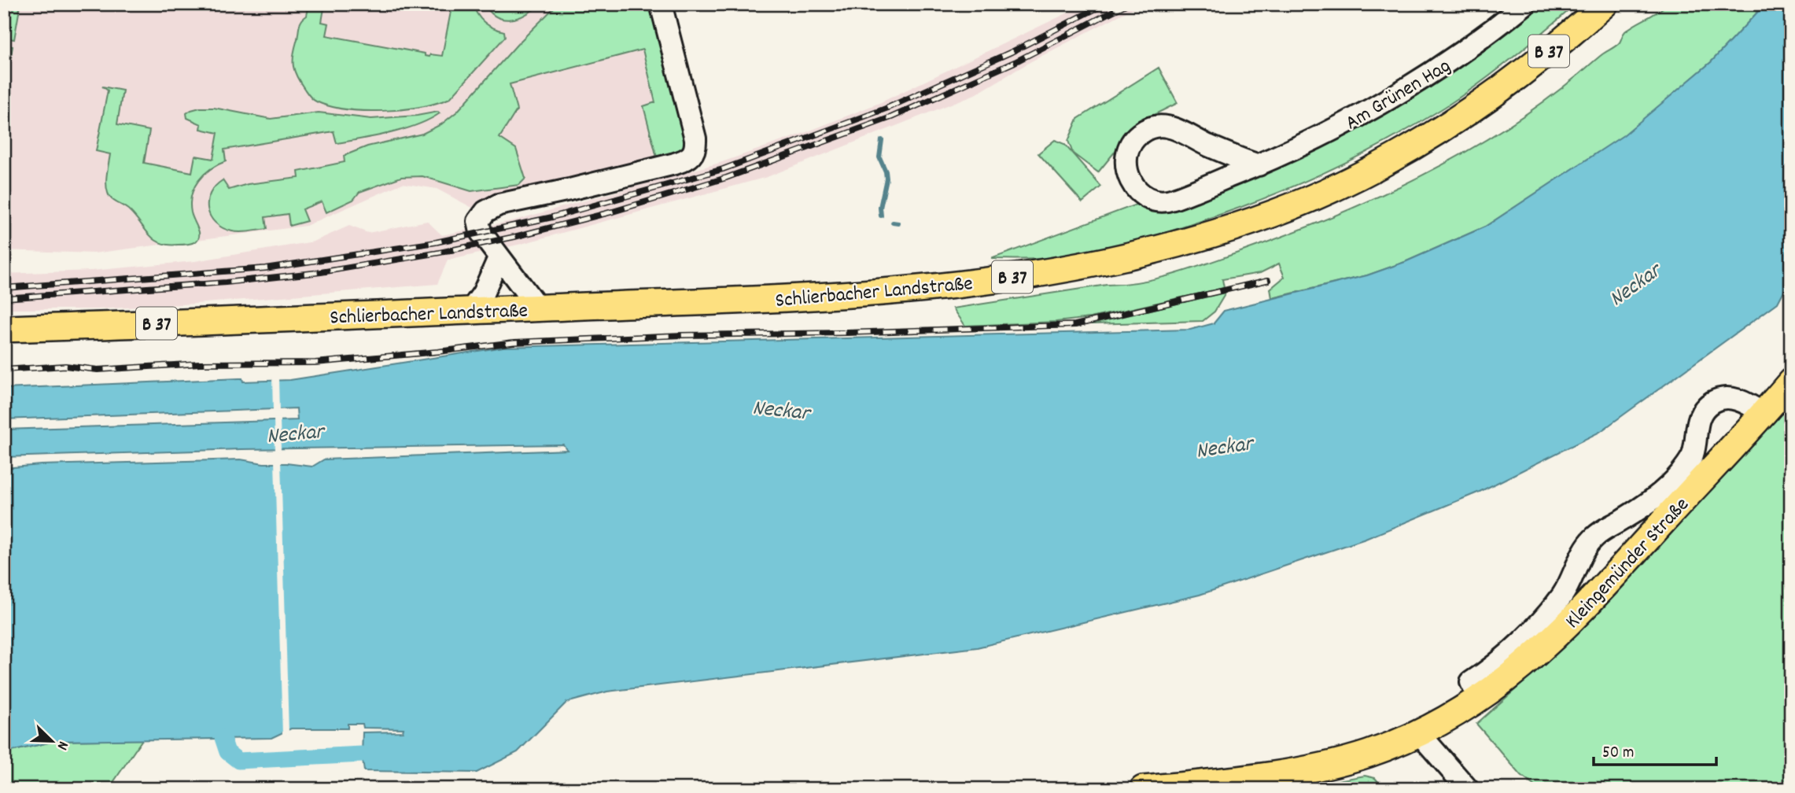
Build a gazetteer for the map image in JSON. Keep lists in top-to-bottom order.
{
  "streets": {
    "main road": ["B 37", "Schlierbacher Landstraße", "Kleingemünder Straße"],
    "street": ["Am Grünen Hag"]
  },
  "water": ["Neckar"],
  "scale_bar": "50 m",
  "north": "bottom right"
}
